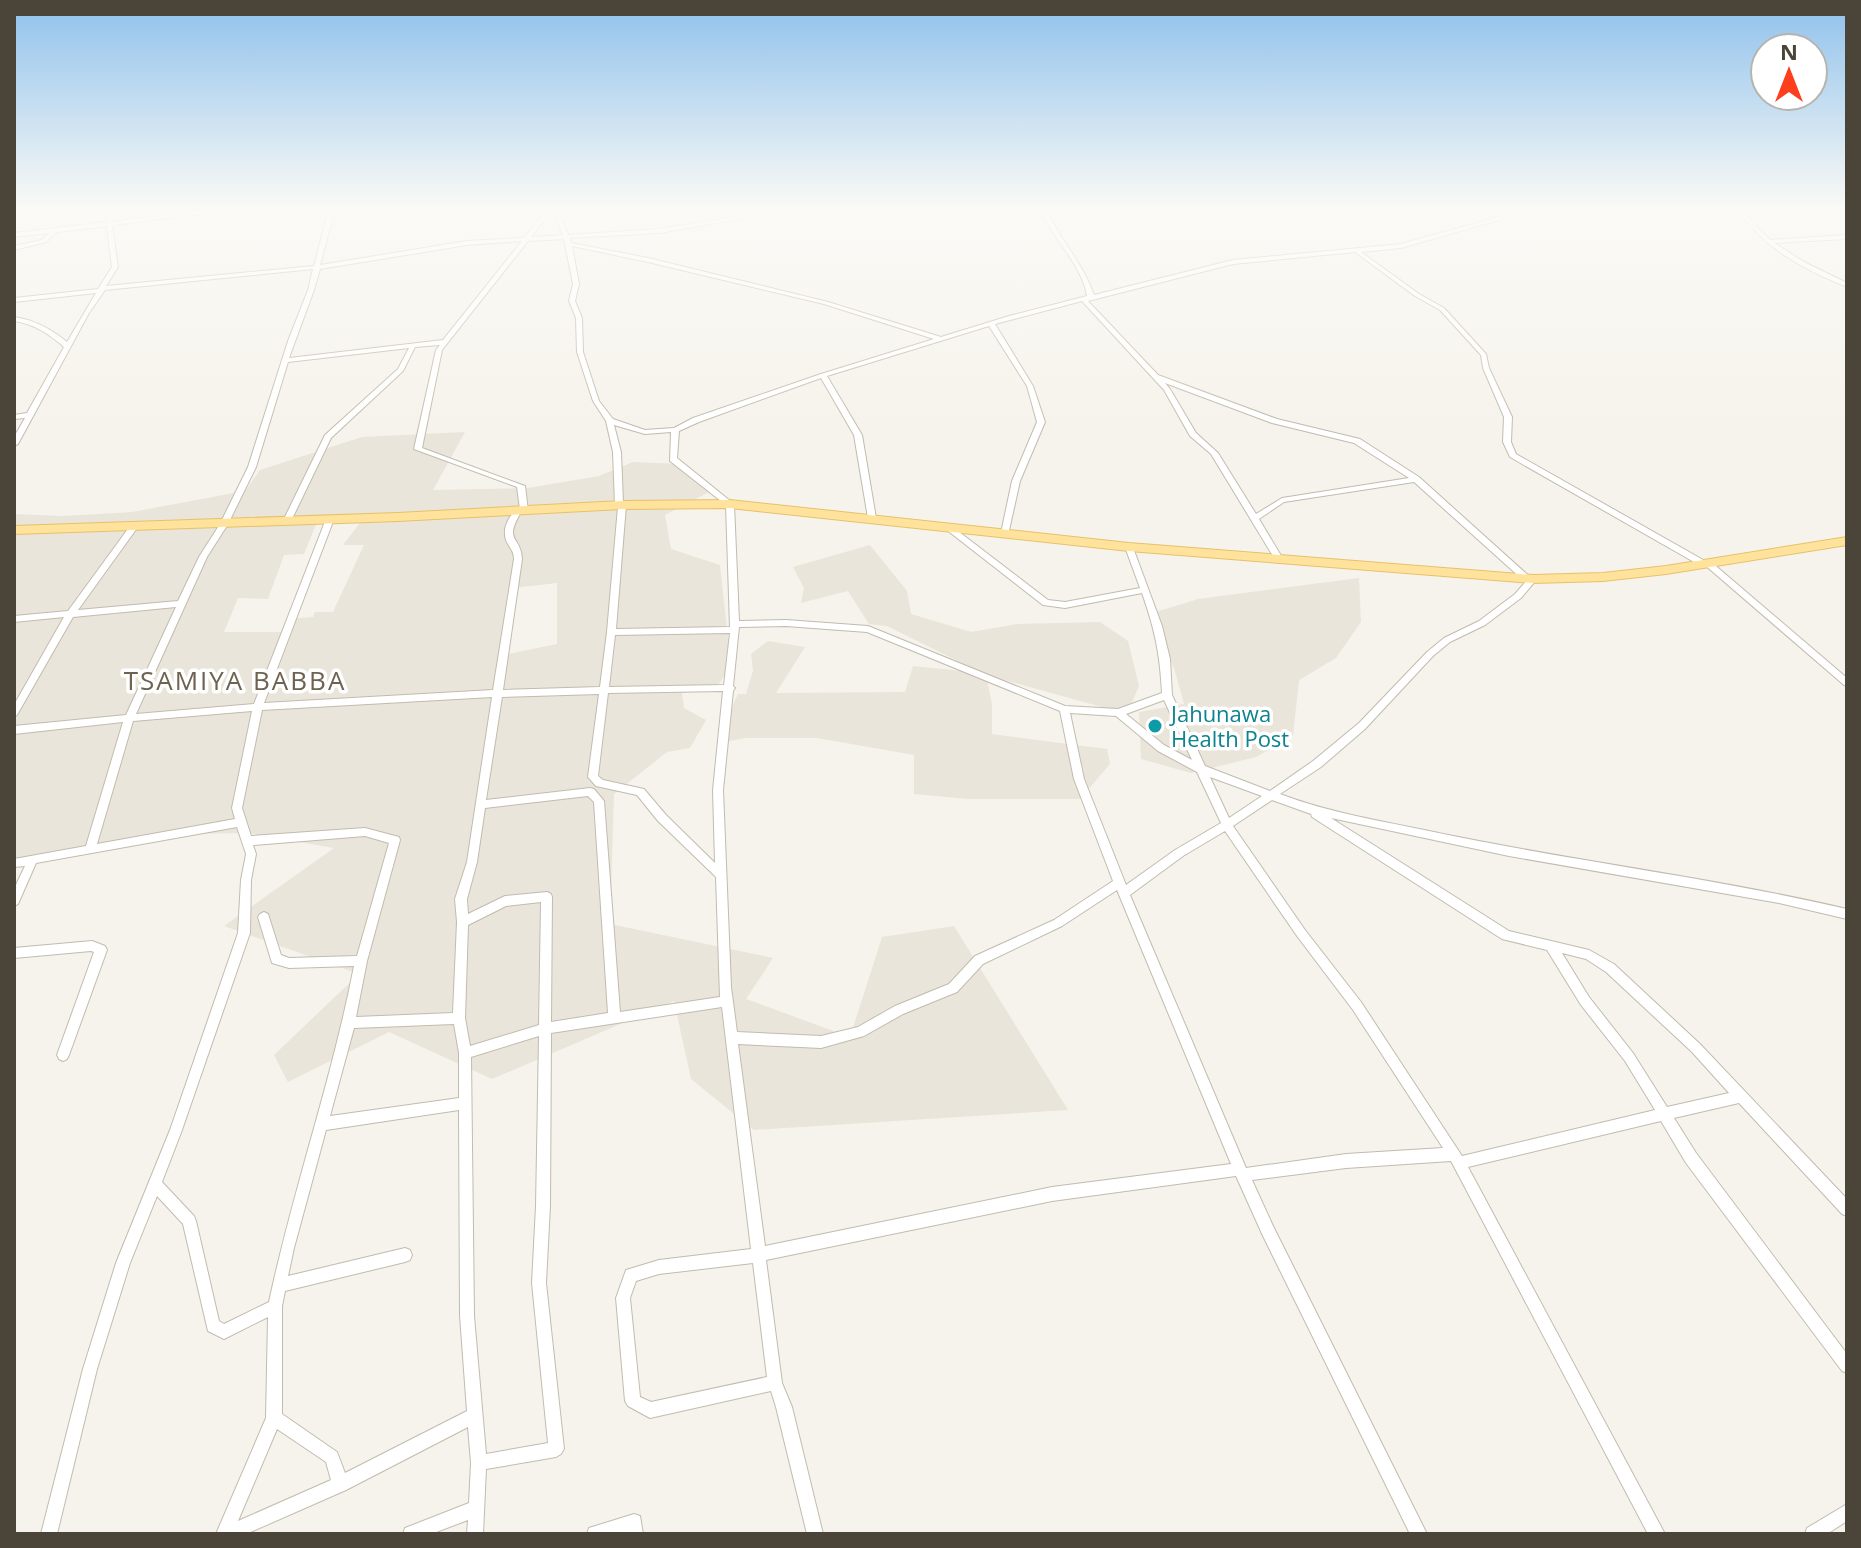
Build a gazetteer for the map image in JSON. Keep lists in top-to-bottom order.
{
  "districts": ["TSAMIYA BABBA"],
  "places": ["Jahunawa Health Post"],
  "north": "top"
}
